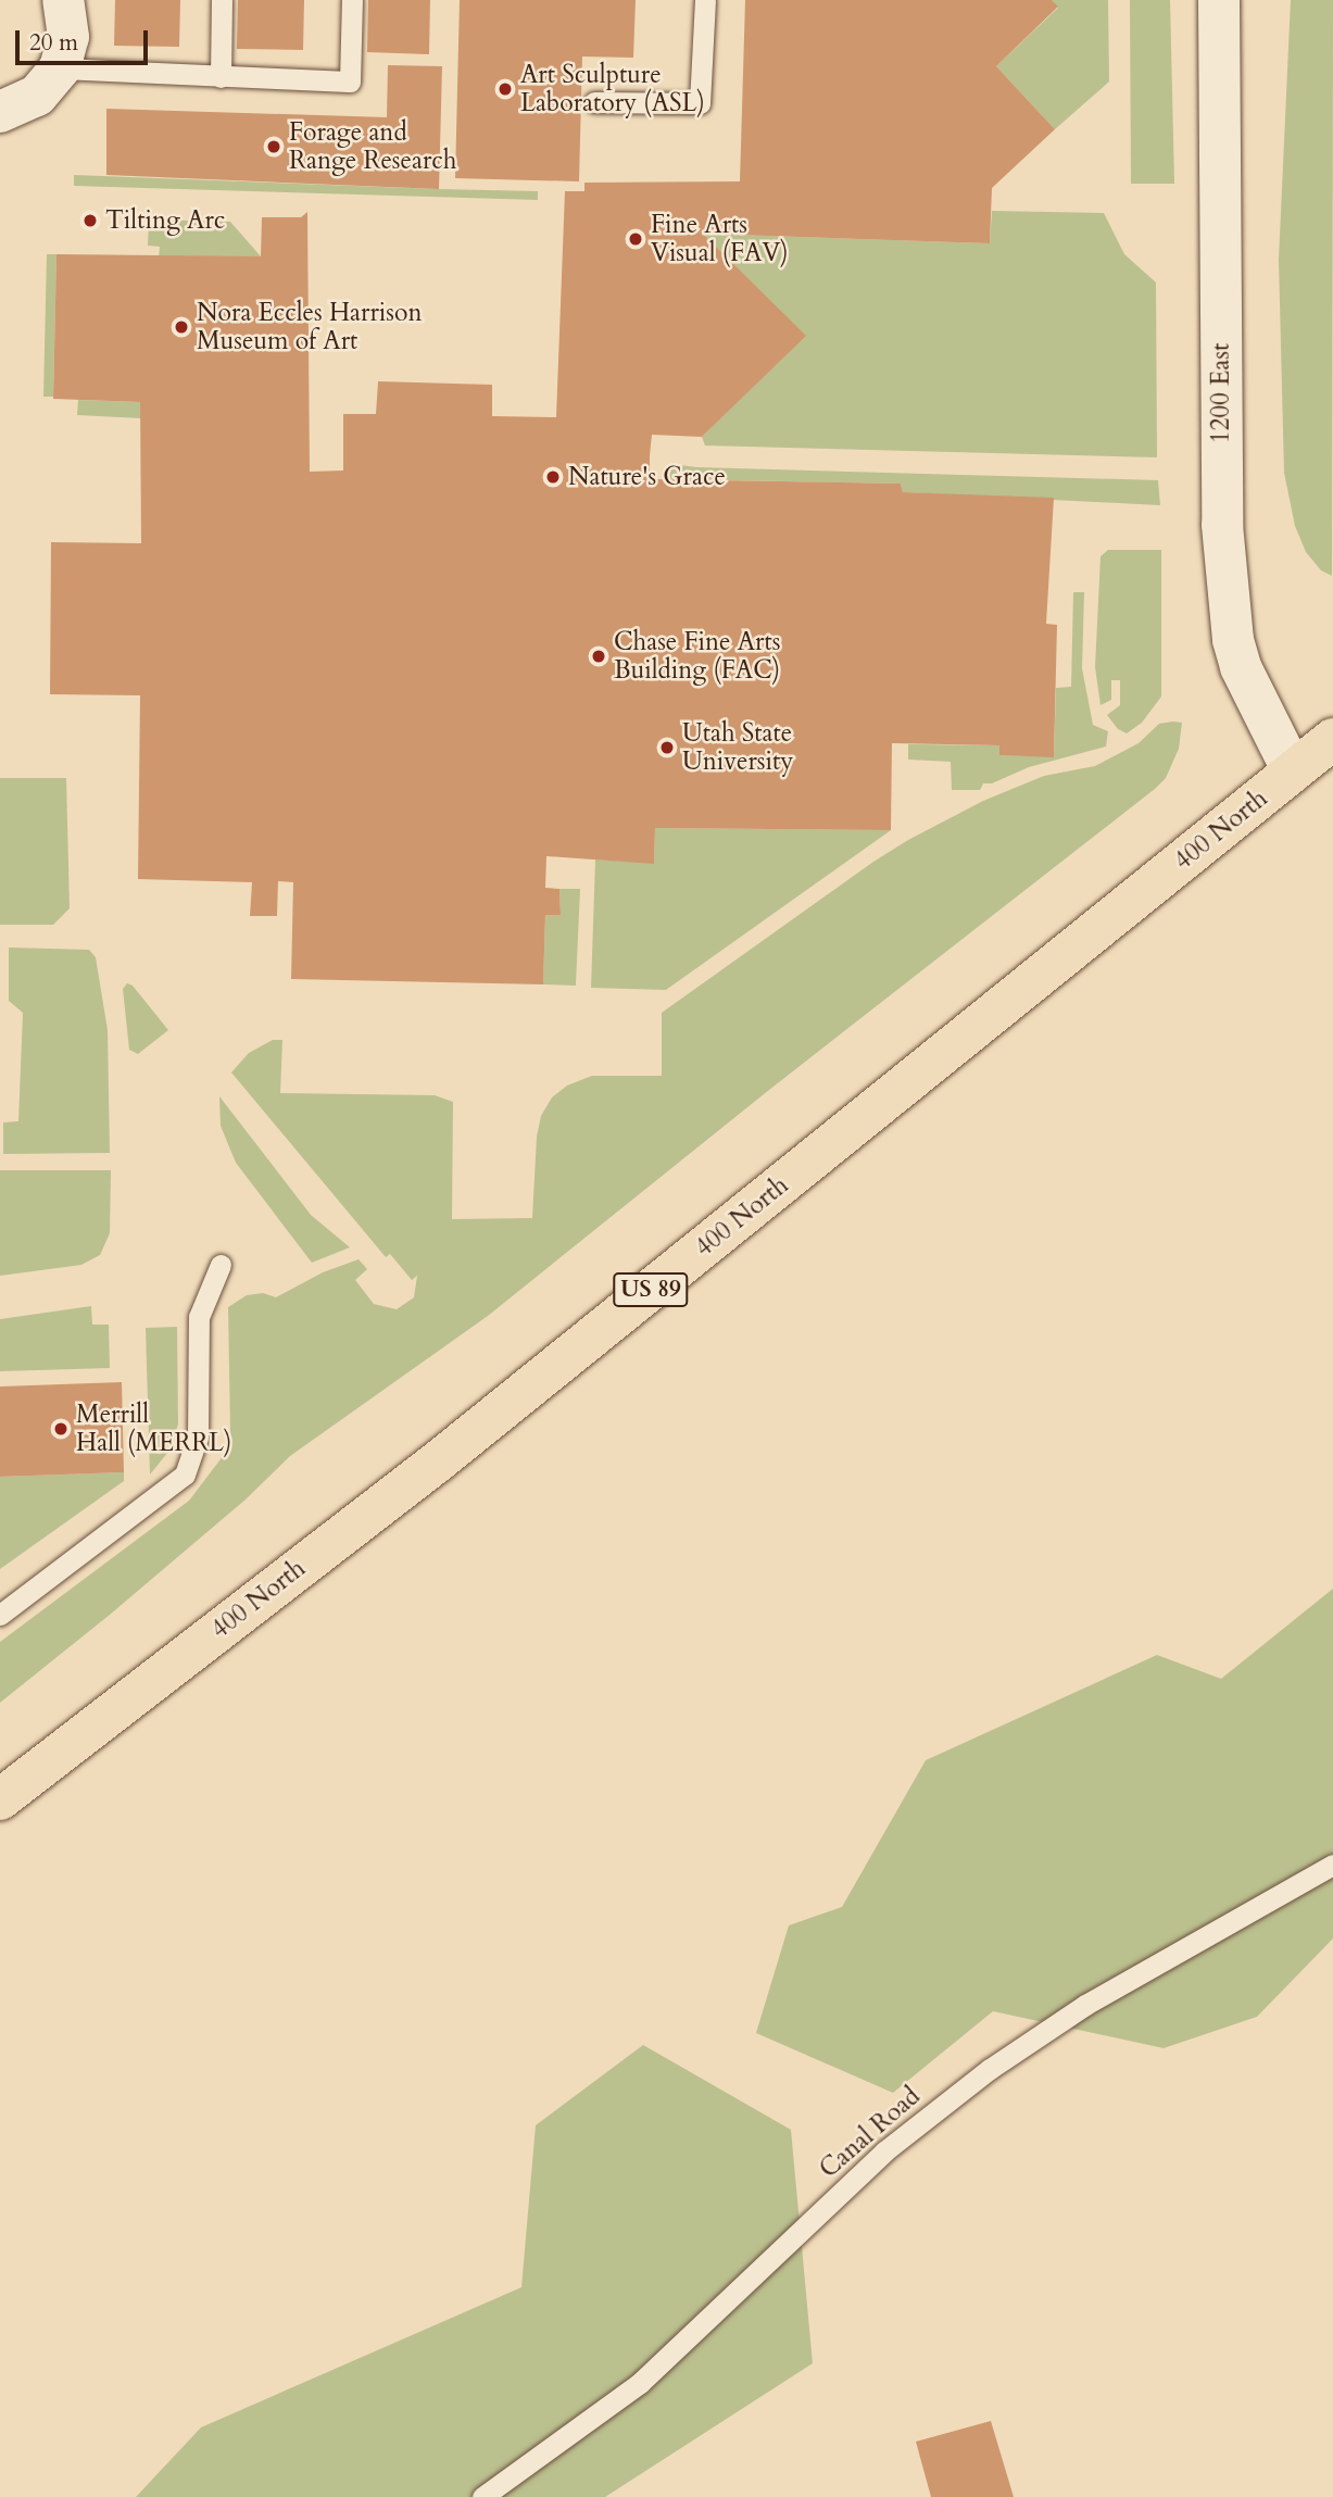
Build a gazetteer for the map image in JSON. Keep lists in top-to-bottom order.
{
  "streets": {
    "main road": ["1200 East", "400 North", "US 89"],
    "lane": ["Canal Road"]
  },
  "crossings": [
    ["1200 East", "400 North"]
  ],
  "places": [
    "Art Sculpture Laboratory (ASL)",
    "Forage and Range Research",
    "Tilting Arc",
    "Fine Arts Visual (FAV)",
    "Nora Eccles Harrison Museum of Art",
    "Nature's Grace",
    "Chase Fine Arts Building (FAC)",
    "Utah State University",
    "Merrill Hall (MERRL)"
  ],
  "scale_bar": "20 m"
}
